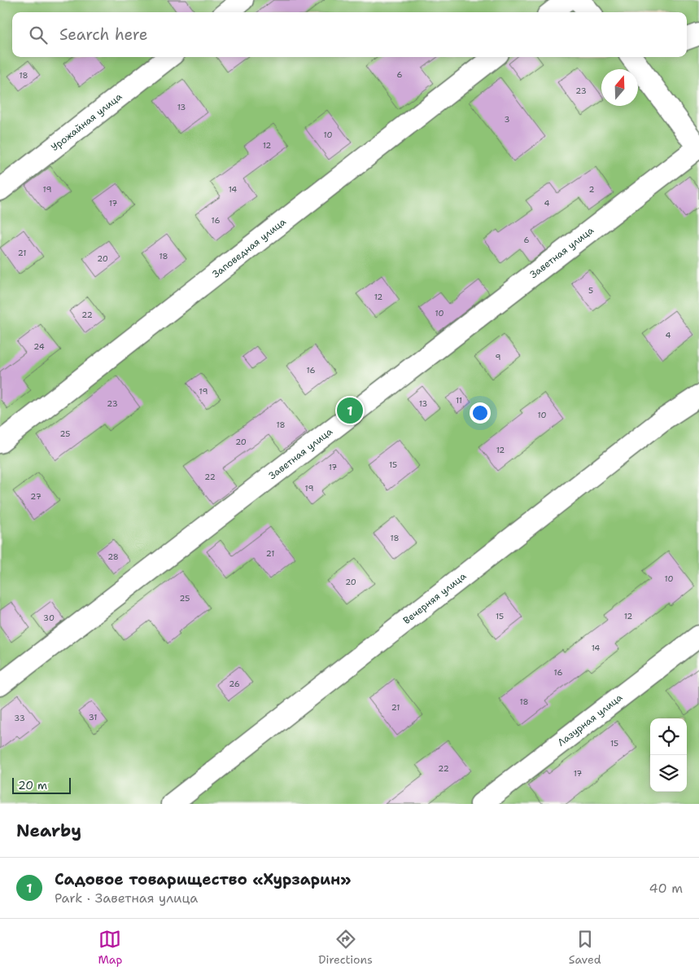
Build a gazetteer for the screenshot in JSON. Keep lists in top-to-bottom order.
{
  "streets": {
    "street": [
      "Урожайная улица",
      "Заповедная улица",
      "Заветная улица",
      "Вечерняя улица",
      "Лазурная улица"
    ]
  },
  "house_numbers": [
    "6",
    "18",
    "23",
    "13",
    "3",
    "10",
    "12",
    "19",
    "14",
    "2",
    "17",
    "4",
    "16",
    "6",
    "21",
    "18",
    "20",
    "5",
    "12",
    "10",
    "22",
    "4",
    "24",
    "9",
    "16",
    "19",
    "11",
    "23",
    "13",
    "10",
    "18",
    "25",
    "20",
    "12",
    "15",
    "17",
    "22",
    "19",
    "27",
    "18",
    "21",
    "28",
    "10",
    "20",
    "25",
    "15",
    "12",
    "30",
    "14",
    "16",
    "26",
    "18",
    "21",
    "31",
    "33",
    "15",
    "22",
    "17"
  ],
  "scale_bar": "20 m",
  "north": "top",
  "page": {
    "search": "Search here",
    "pins": "1",
    "scale": "20 m",
    "heading": "Nearby",
    "list": [
      {
        "mark": "1",
        "name": "Садовое товарищество «Хурзарин»",
        "note": "Park · Заветная улица",
        "value": "40 m"
      }
    ],
    "nav": ["Map", "Directions", "Saved"]
  }
}
